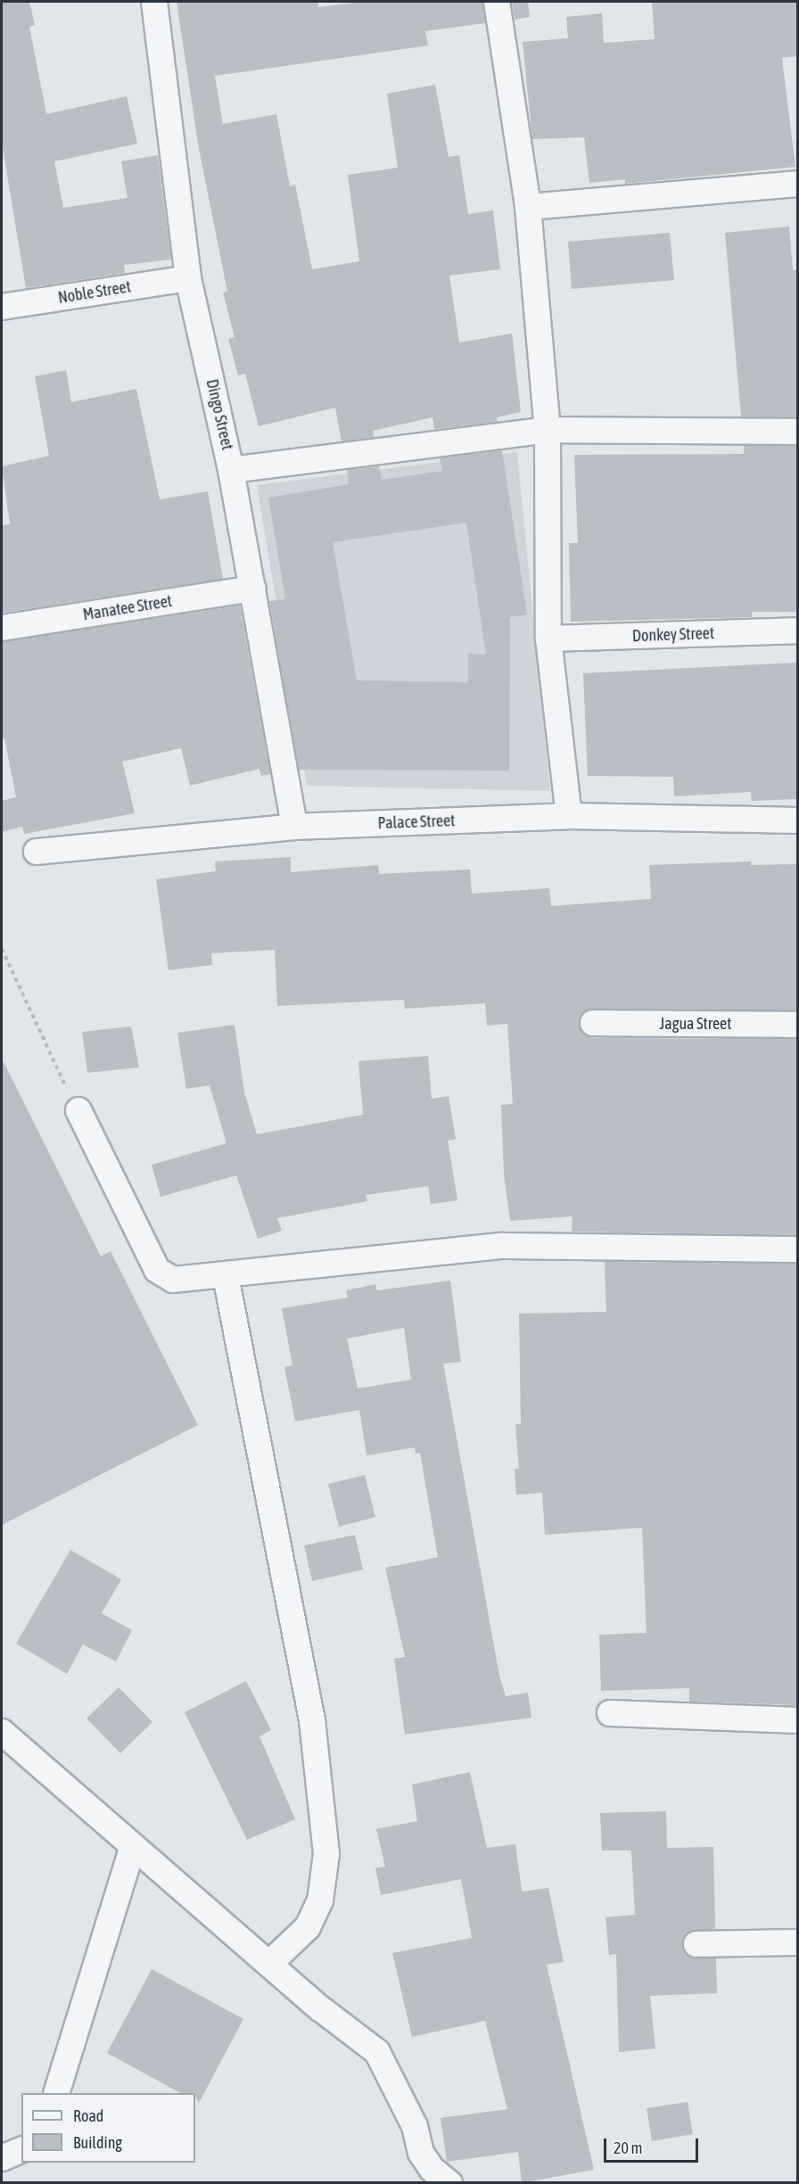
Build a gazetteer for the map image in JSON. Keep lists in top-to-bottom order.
{
  "streets": {
    "street": [
      "Noble Street",
      "Dingo Street",
      "Manatee Street",
      "Donkey Street",
      "Palace Street",
      "Jagua Street"
    ]
  },
  "crossings": [
    ["Noble Street", "Dingo Street"],
    ["Dingo Street", "Manatee Street"],
    ["Dingo Street", "Palace Street"]
  ],
  "legend": ["Road", "Building"],
  "scale_bar": "20 m"
}
